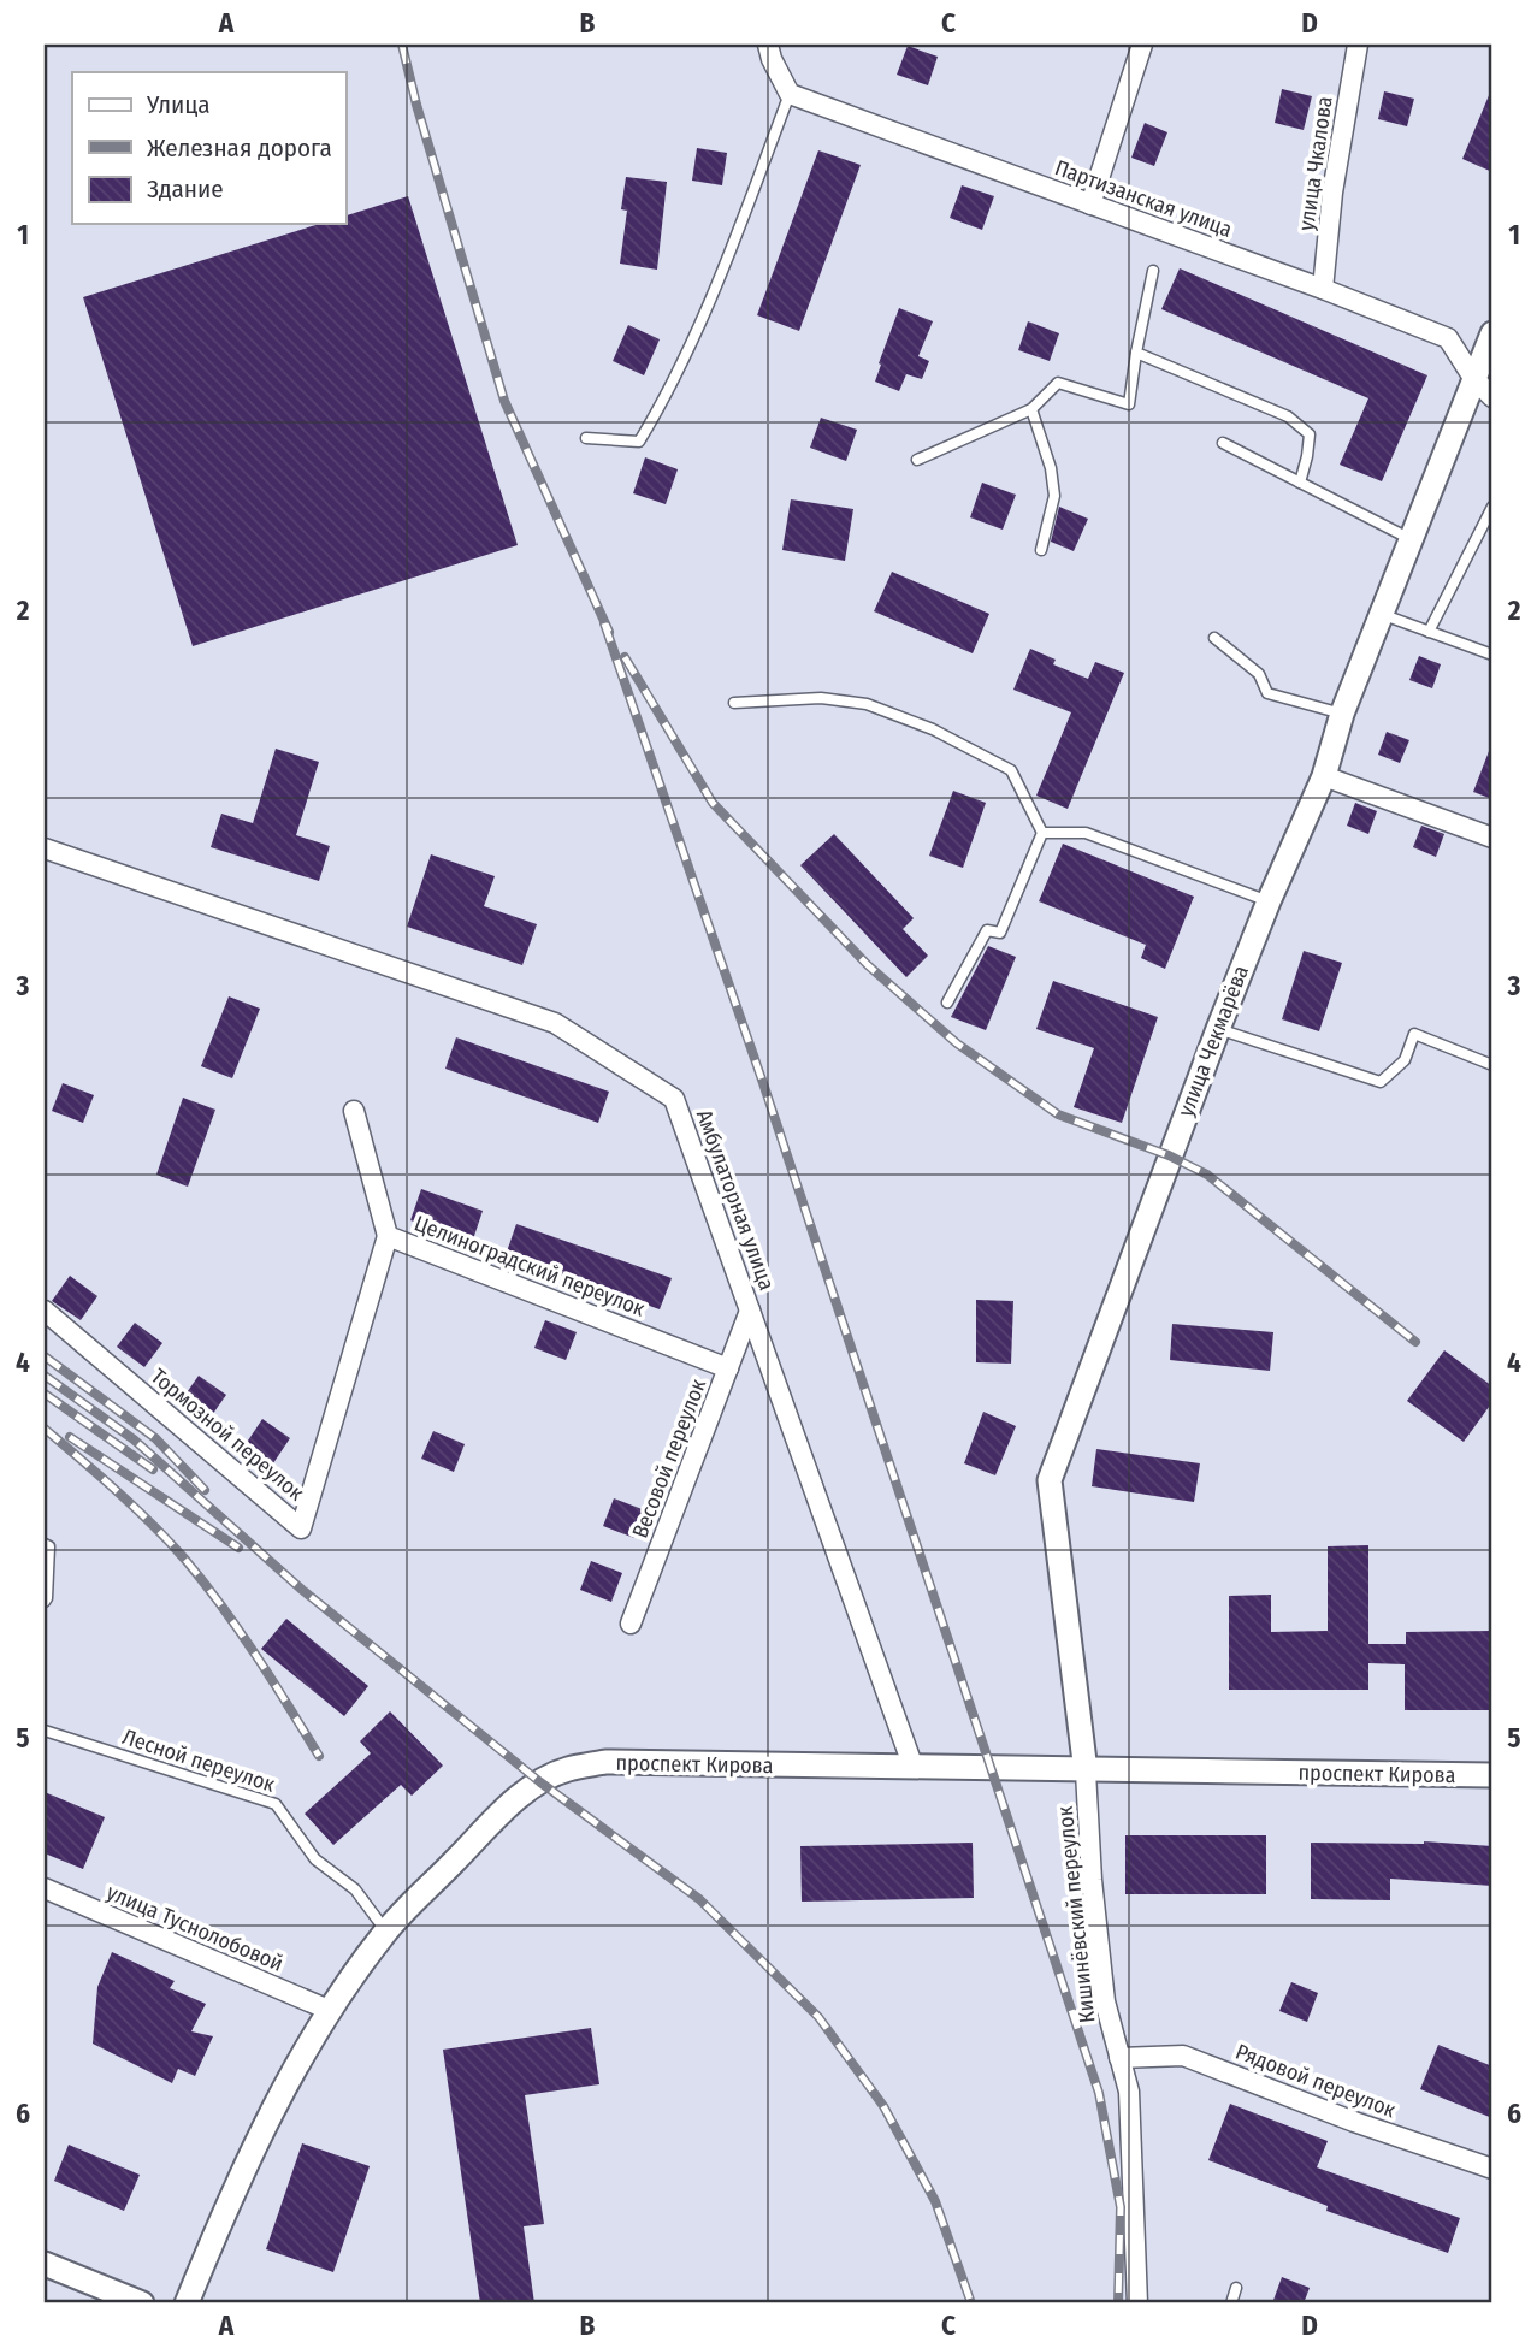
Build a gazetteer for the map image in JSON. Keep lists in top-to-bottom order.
{
  "streets": {
    "street": [
      "улица Чкалова",
      "Партизанская улица",
      "улица Чекмарёва",
      "Амбулаторная улица",
      "Целиноградский переулок",
      "Тормозной переулок",
      "Весовой переулок",
      "проспект Кирова",
      "Кишинёвский переулок",
      "улица Туснолобовой",
      "Рядовой переулок"
    ],
    "lane": ["Лесной переулок"]
  },
  "crossings": [
    ["улица Чкалова", "Партизанская улица"],
    ["Партизанская улица", "улица Чекмарёва"],
    ["улица Чекмарёва", "проспект Кирова"],
    ["улица Чекмарёва", "Кишинёвский переулок"],
    ["Амбулаторная улица", "Весовой переулок"],
    ["Амбулаторная улица", "проспект Кирова"],
    ["Целиноградский переулок", "Тормозной переулок"],
    ["Целиноградский переулок", "Весовой переулок"],
    ["Лесной переулок", "проспект Кирова"],
    ["проспект Кирова", "Кишинёвский переулок"],
    ["проспект Кирова", "улица Туснолобовой"],
    ["Кишинёвский переулок", "Рядовой переулок"]
  ],
  "legend": ["Улица", "Железная дорога", "Здание"],
  "grid": {
    "columns": [
      "A",
      "B",
      "C",
      "D"
    ],
    "rows": [
      "1",
      "2",
      "3",
      "4",
      "5",
      "6"
    ]
  }
}
